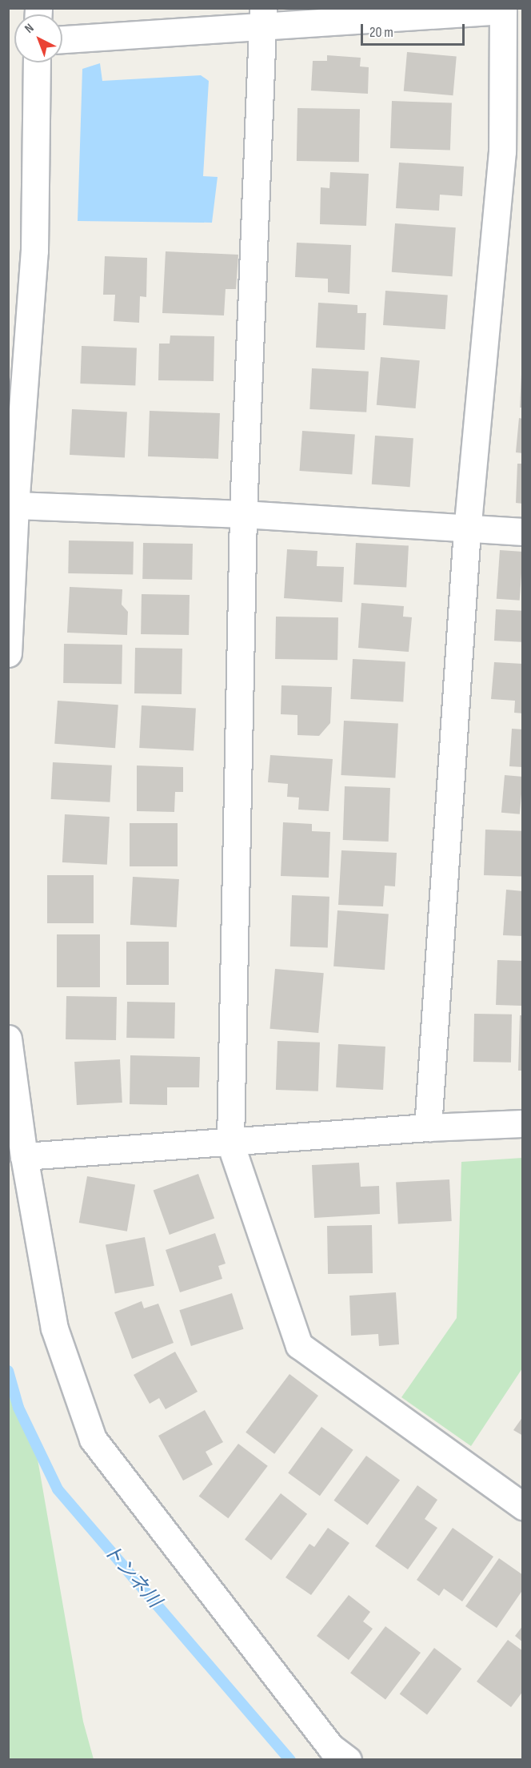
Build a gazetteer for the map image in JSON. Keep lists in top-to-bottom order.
{
  "water": ["トンネ川"],
  "scale_bar": "20 m",
  "north": "top left"
}
